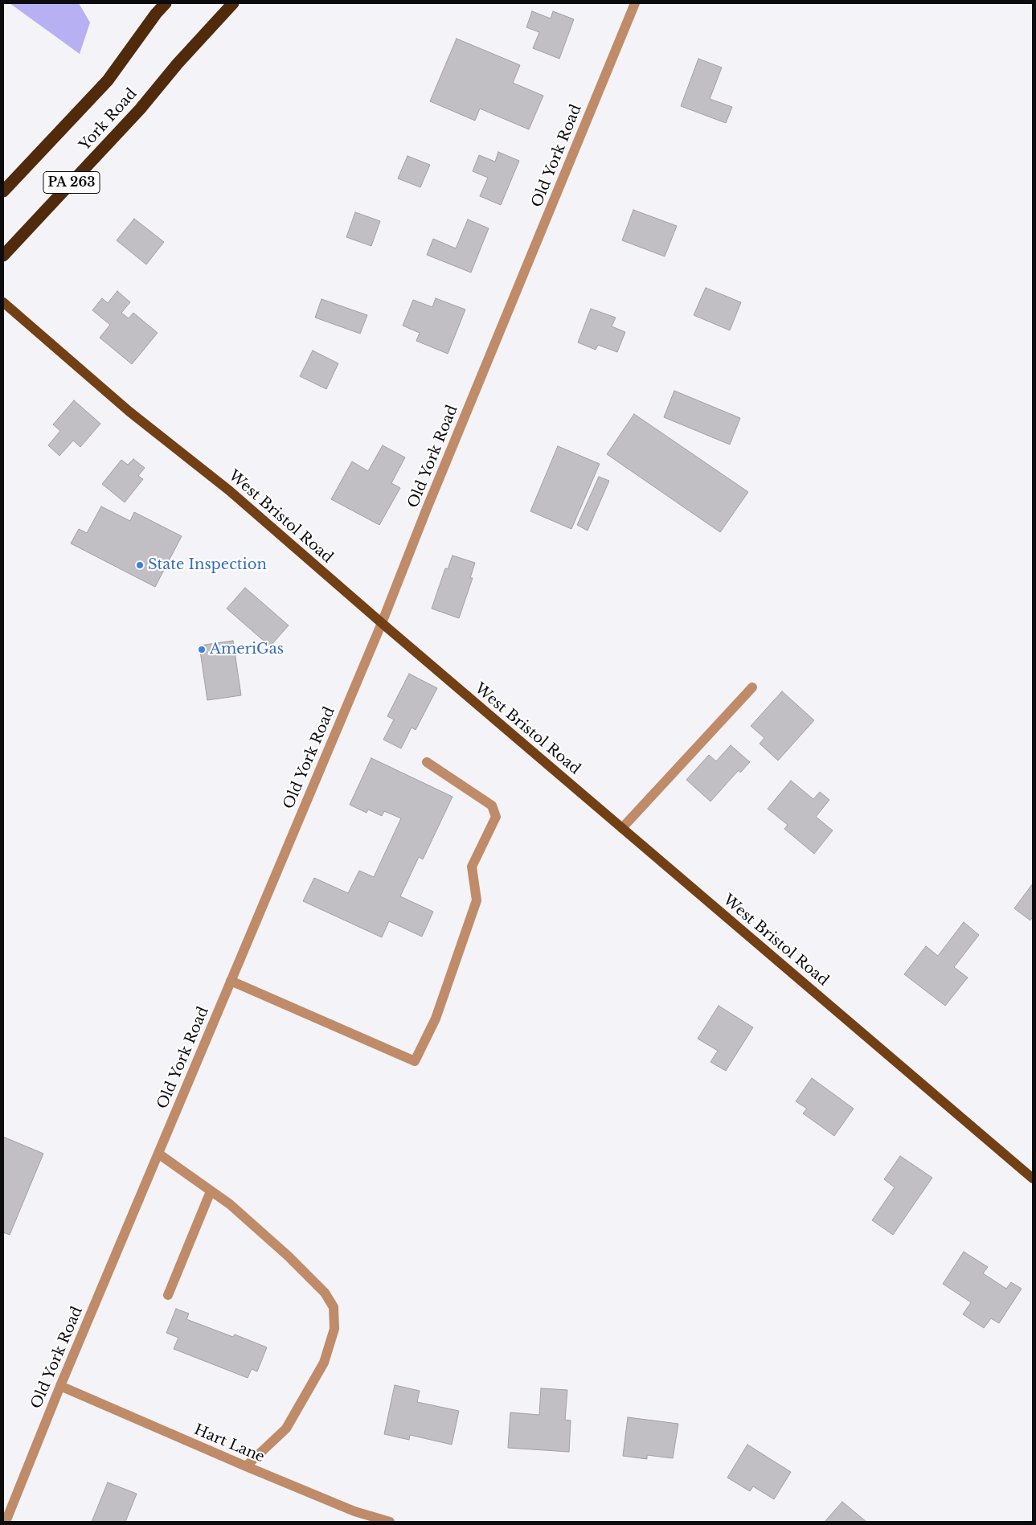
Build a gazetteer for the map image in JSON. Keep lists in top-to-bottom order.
{
  "streets": {
    "highway": ["York Road", "PA 263"],
    "main road": ["West Bristol Road"],
    "street": ["Old York Road", "Hart Lane"]
  },
  "crossings": [
    ["Old York Road", "West Bristol Road"],
    ["Old York Road", "Hart Lane"]
  ],
  "places": ["State Inspection", "AmeriGas"]
}
